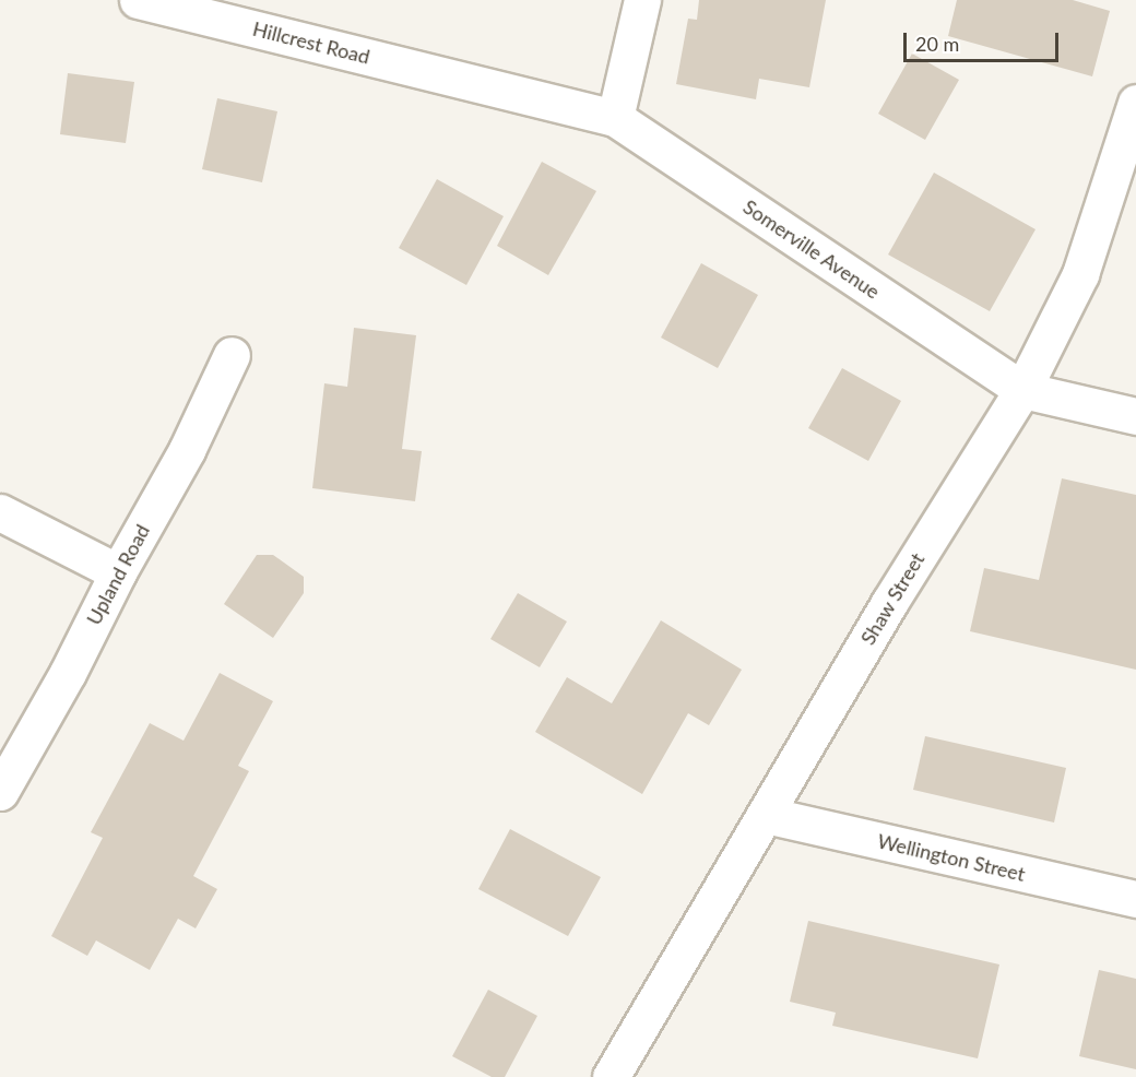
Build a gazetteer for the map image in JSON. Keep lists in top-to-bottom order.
{
  "streets": {
    "street": [
      "Hillcrest Road",
      "Somerville Avenue",
      "Upland Road",
      "Shaw Street",
      "Wellington Street"
    ]
  },
  "crossings": [
    ["Hillcrest Road", "Somerville Avenue"],
    ["Somerville Avenue", "Shaw Street"],
    ["Shaw Street", "Wellington Street"]
  ],
  "scale_bar": "20 m"
}
